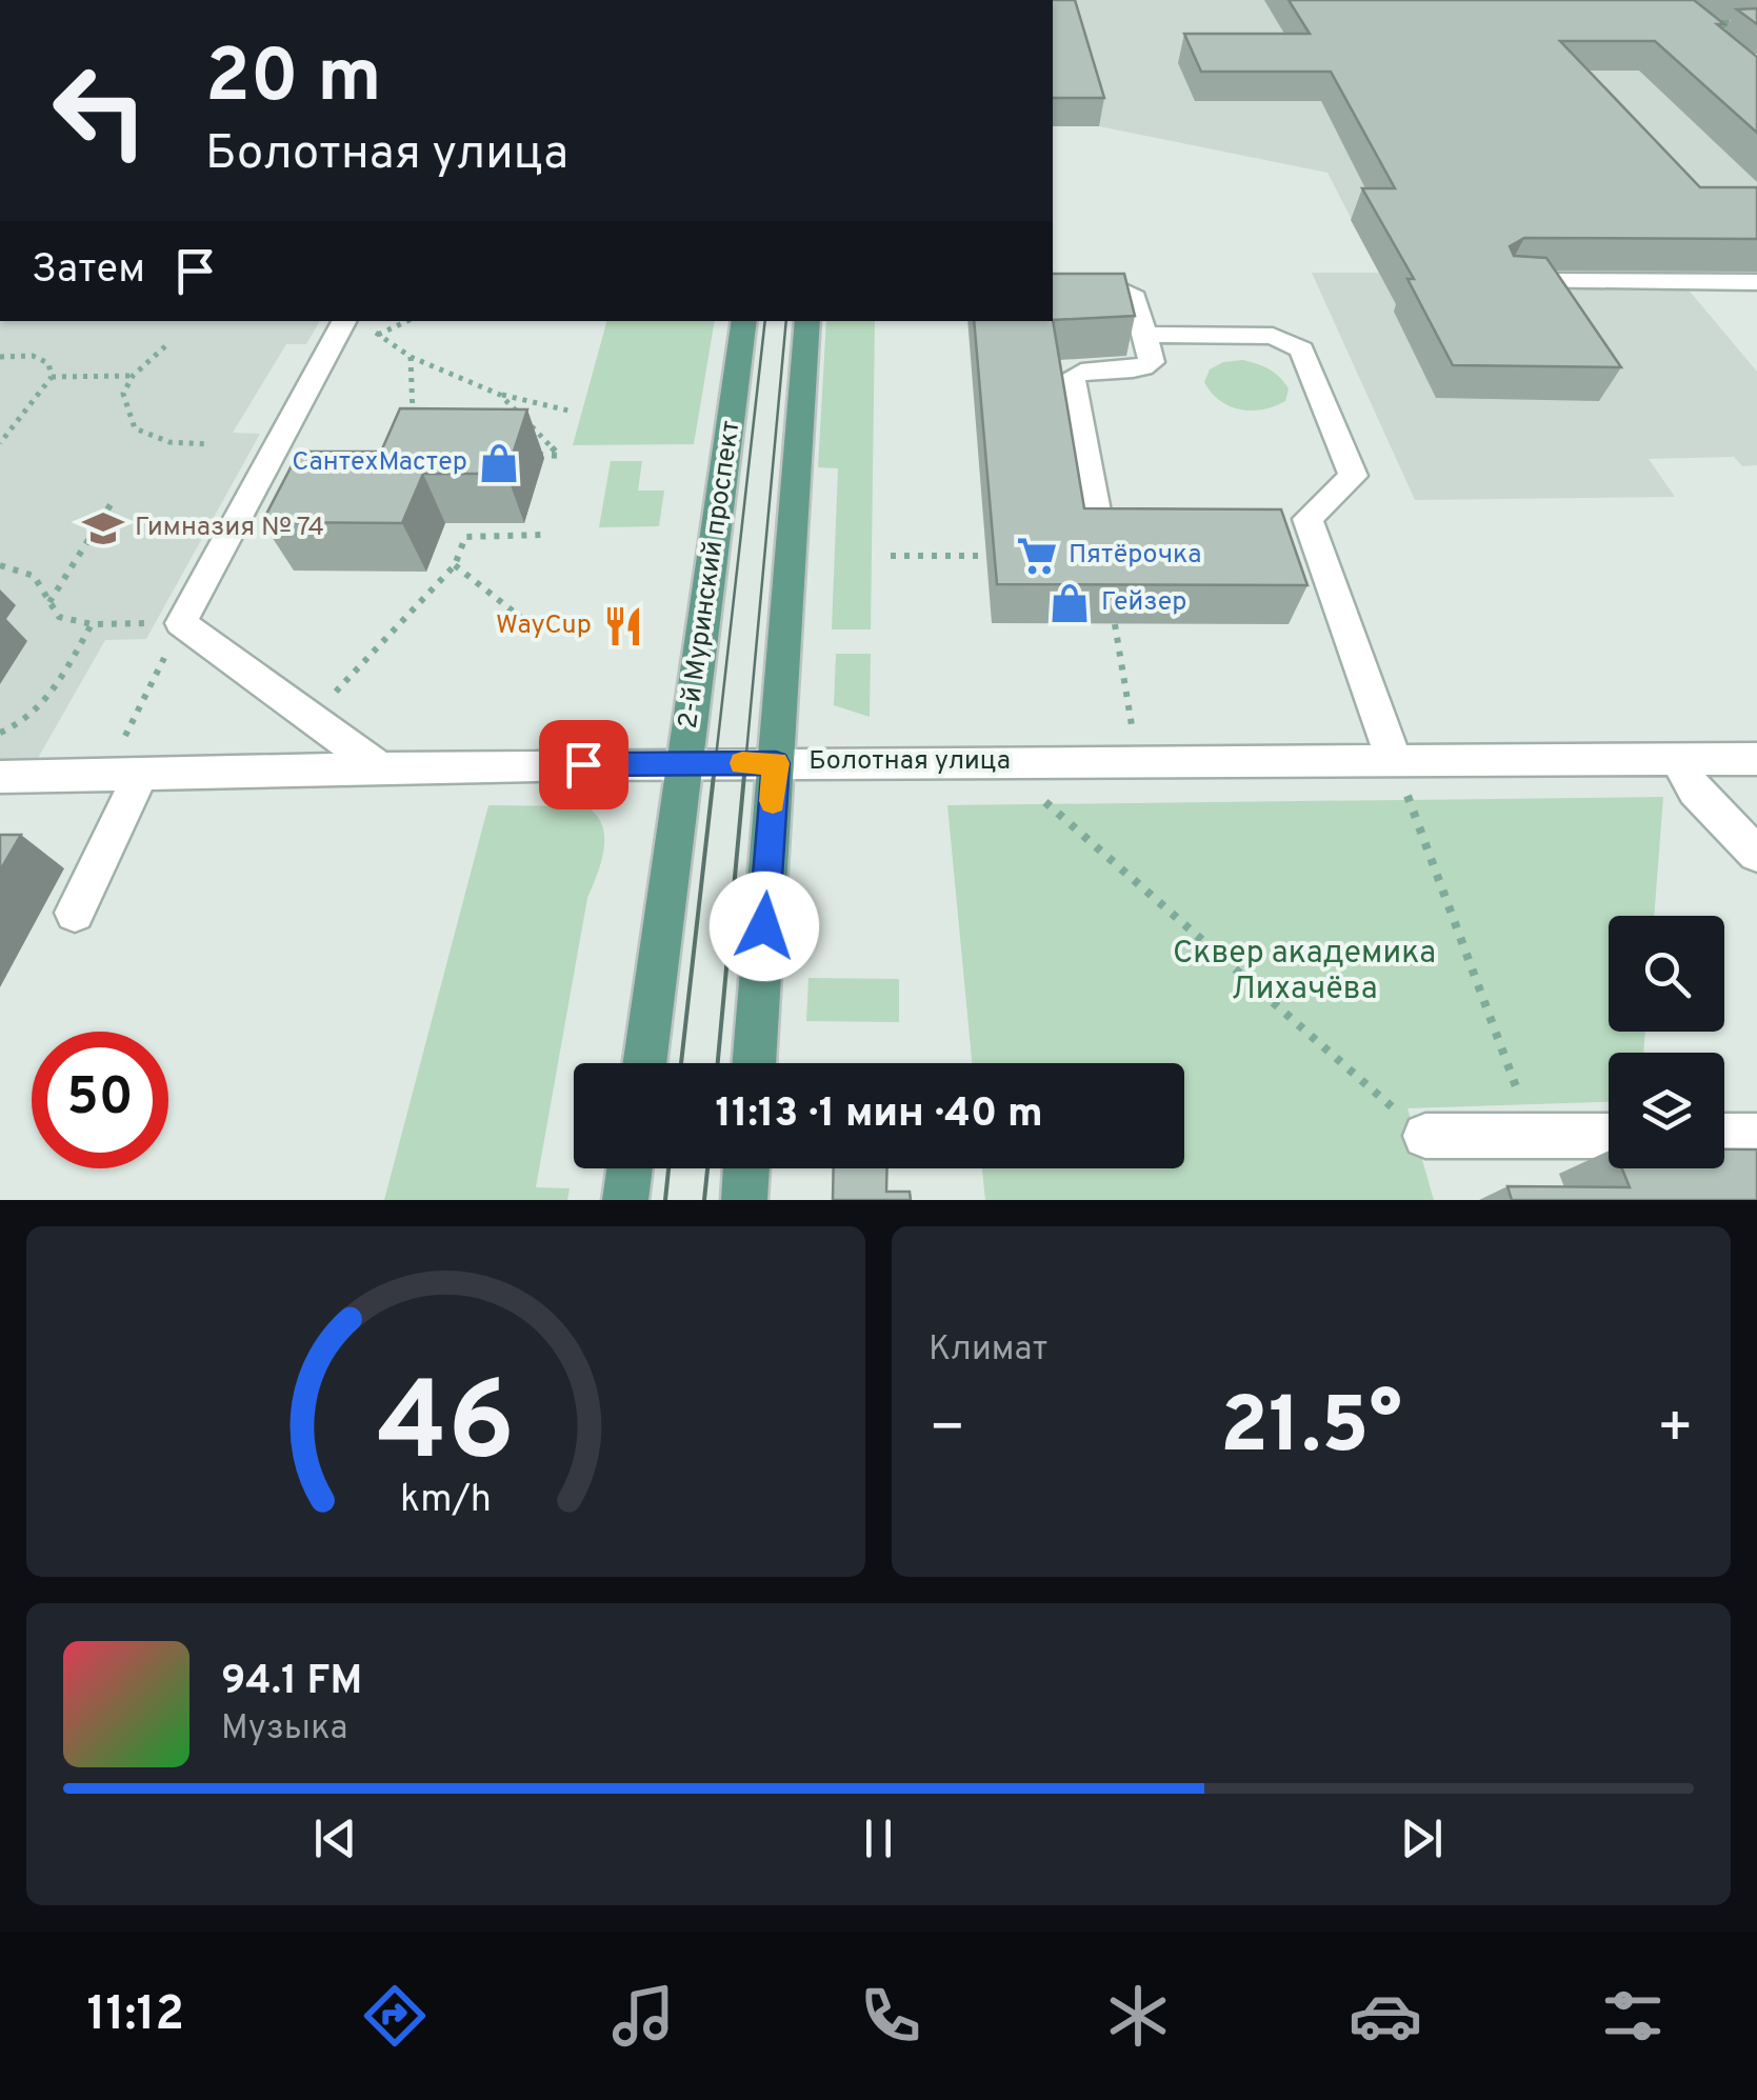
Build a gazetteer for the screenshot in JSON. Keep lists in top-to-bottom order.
{
  "streets": {
    "main road": ["2-й Муринский проспект"],
    "street": ["Болотная улица"]
  },
  "crossings": [
    ["2-й Муринский проспект", "Болотная улица"]
  ],
  "parks": ["Сквер академика Лихачёва"],
  "places": {
    "shop": ["СантехМастер", "Гейзер"],
    "school or university": ["Гимназия № 74"],
    "supermarket": ["Пятёрочка"],
    "restaurant": ["WayCup"]
  },
  "page": {
    "turn": ["20 m", "Болотная улица"],
    "then": "Затем",
    "limit": "50",
    "trip": "11:13 · 1 мин · 40 m",
    "tile": "Климат",
    "heat": ["−", "21.5°", "+"],
    "song": ["94.1 FM", "Музыка"],
    "tabs": "11:12",
    "gauge": ["46", "km/h"]
  }
}
